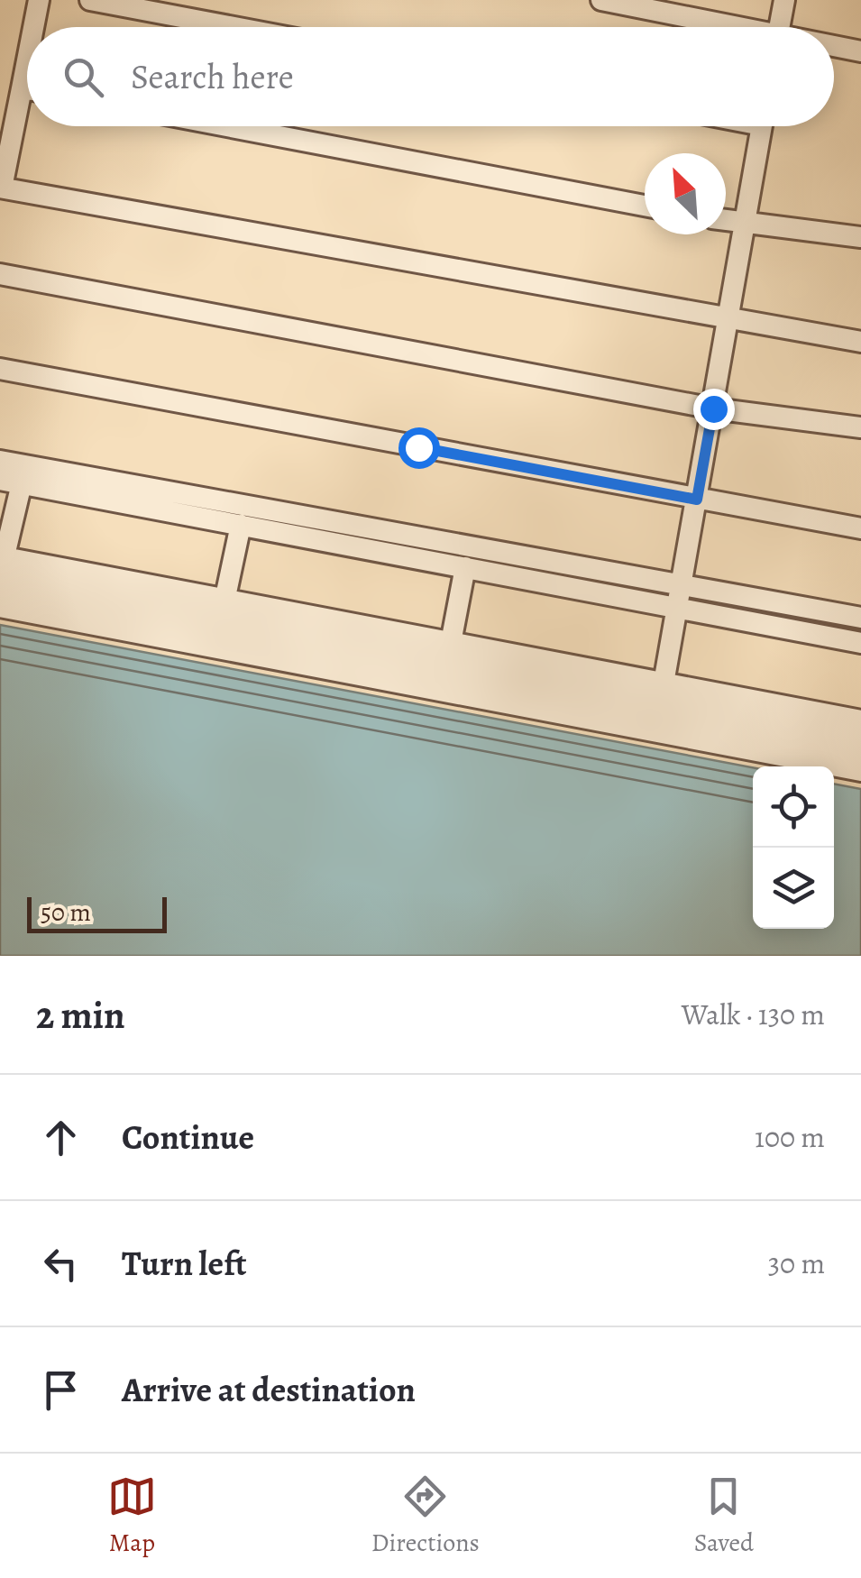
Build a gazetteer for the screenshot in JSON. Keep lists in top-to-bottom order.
{
  "scale_bar": "50 m",
  "north": "top left",
  "page": {
    "search": "Search here",
    "scale": "50 m",
    "heading": ["2 min", "Walk · 130 m"],
    "list": [
      ["Continue", "100 m"],
      ["Turn left", "30 m"],
      "Arrive at destination"
    ],
    "nav": ["Map", "Directions", "Saved"]
  }
}
